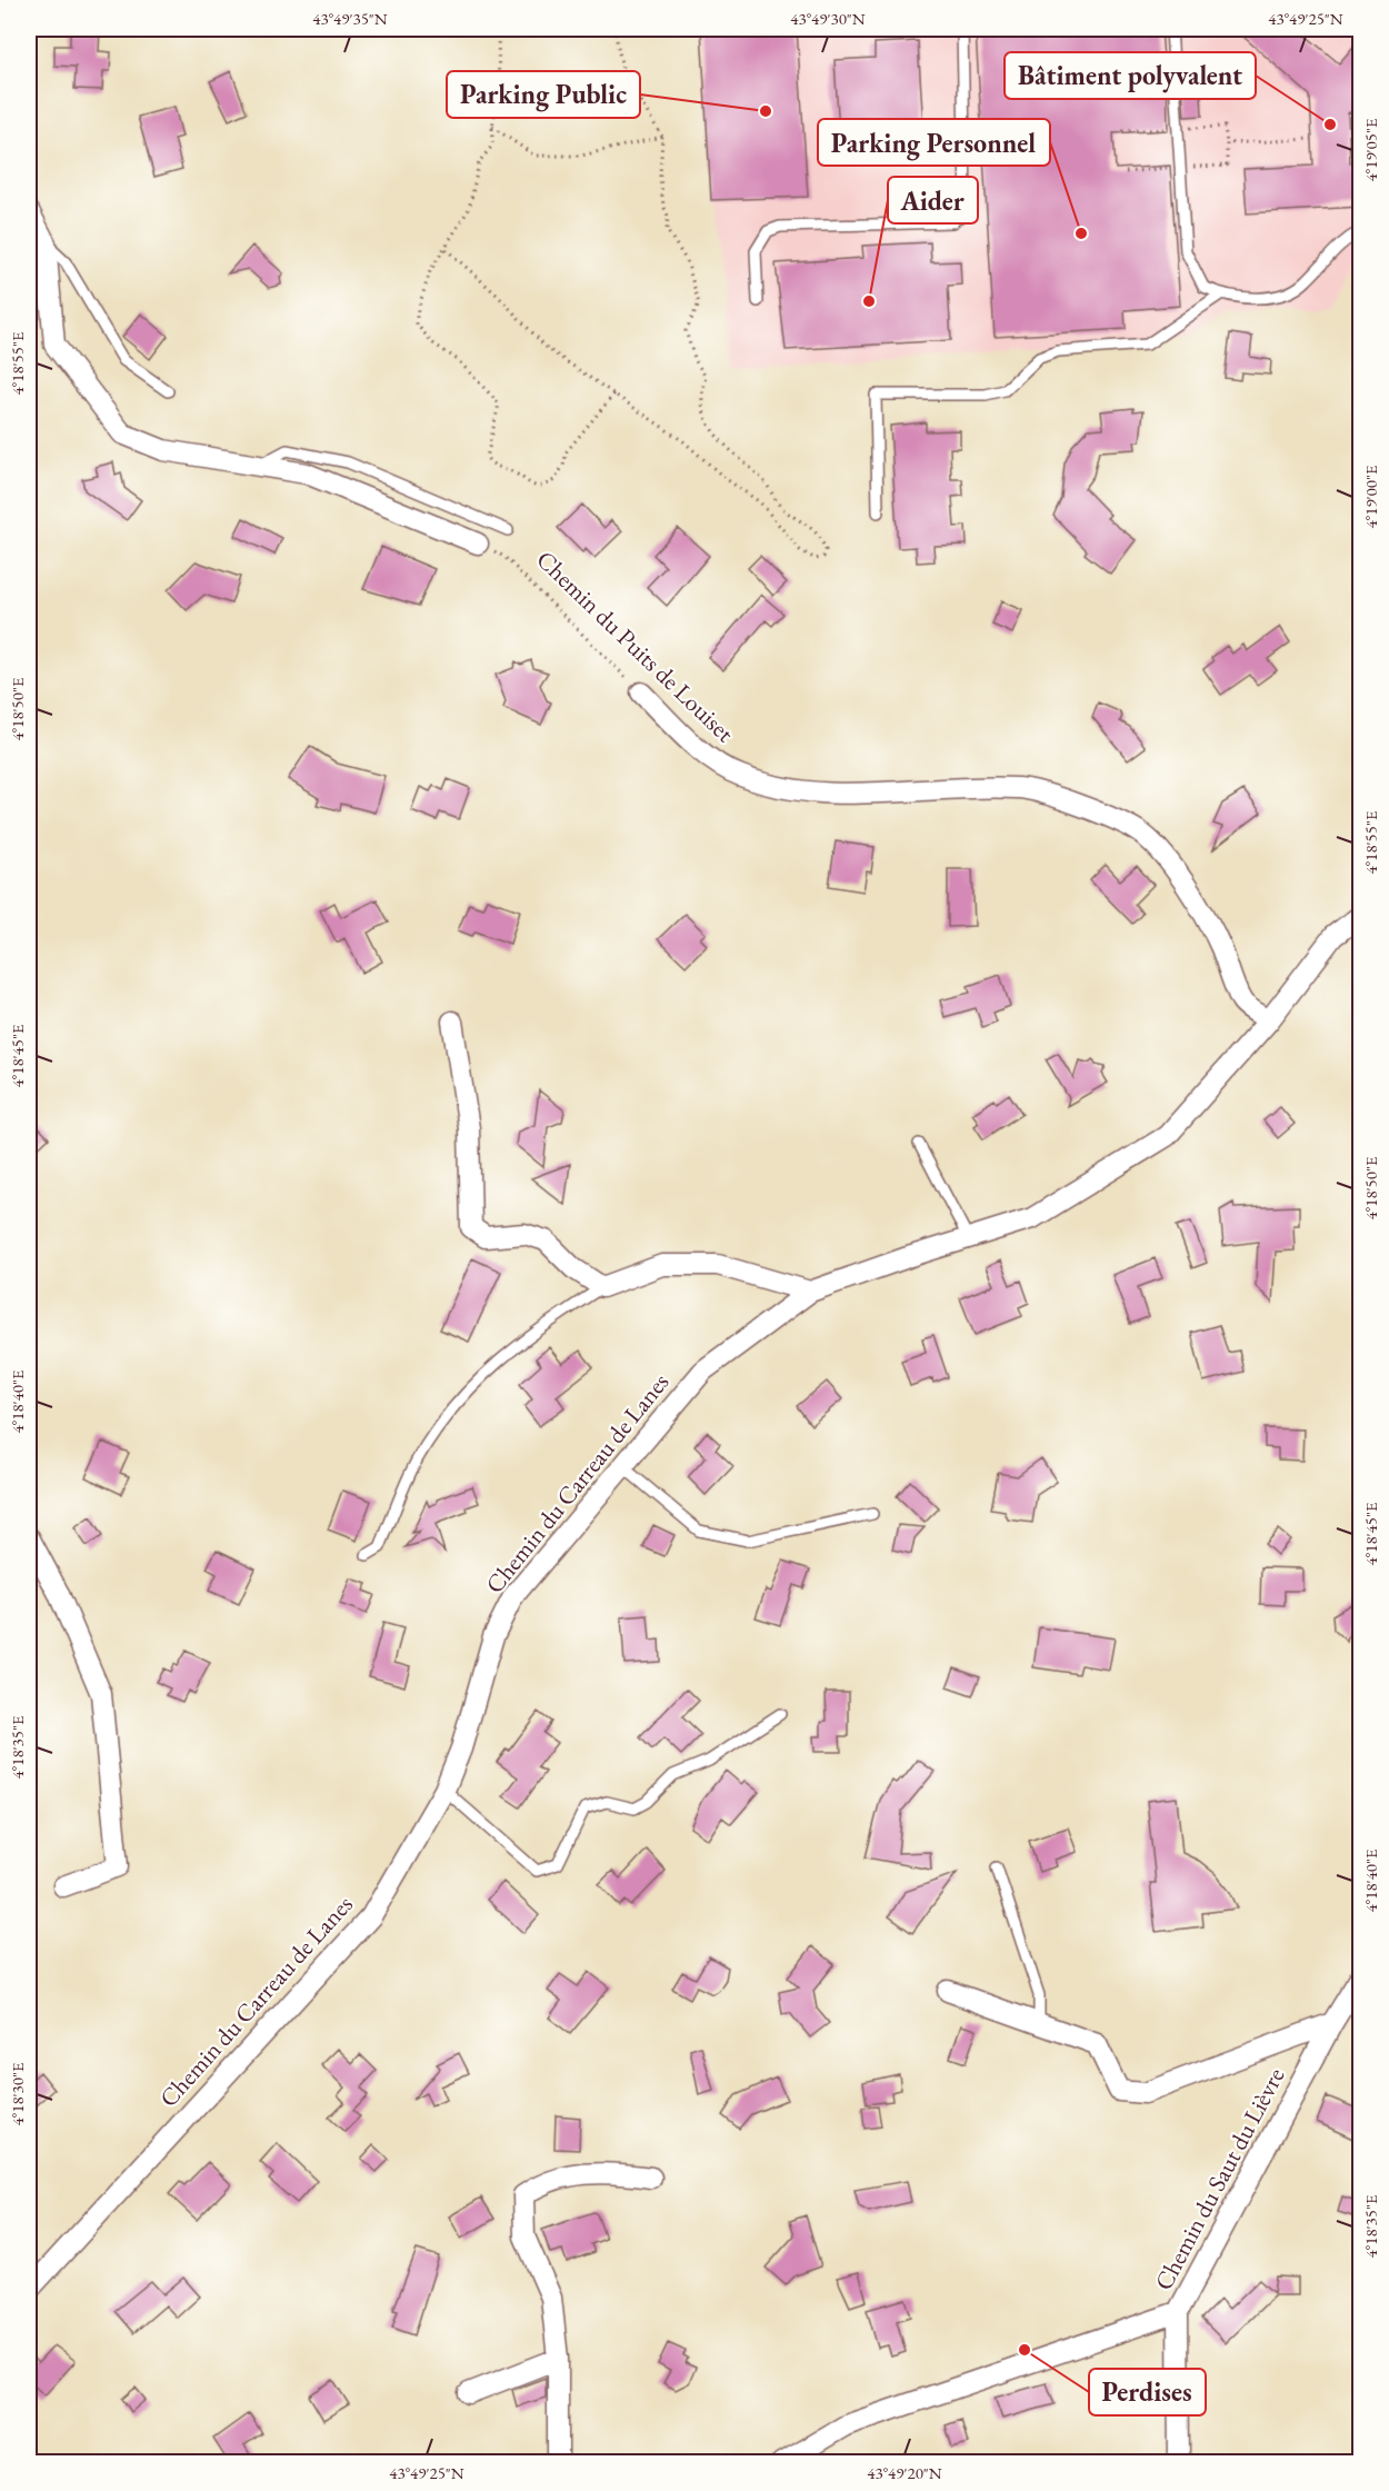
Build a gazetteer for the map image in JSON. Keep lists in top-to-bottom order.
{
  "streets": {
    "street": ["Chemin du Puits de Louiset", "Chemin du Carreau de Lanes", "Chemin du Saut du Lièvre"]
  },
  "crossings": [
    ["Chemin du Puits de Louiset", "Chemin du Carreau de Lanes"]
  ],
  "places": [
    "Parking Public",
    "Bâtiment polyvalent",
    "Parking Personnel",
    "Aider",
    "Perdises"
  ],
  "coordinates": [
    "43°49'35\"N",
    "43°49'30\"N",
    "43°49'25\"N",
    "4°19'05\"E",
    "4°18'55\"E",
    "4°19'00\"E",
    "4°18'50\"E",
    "4°18'45\"E",
    "4°18'40\"E",
    "4°18'35\"E",
    "4°18'30\"E",
    "43°49'20\"N"
  ]
}
